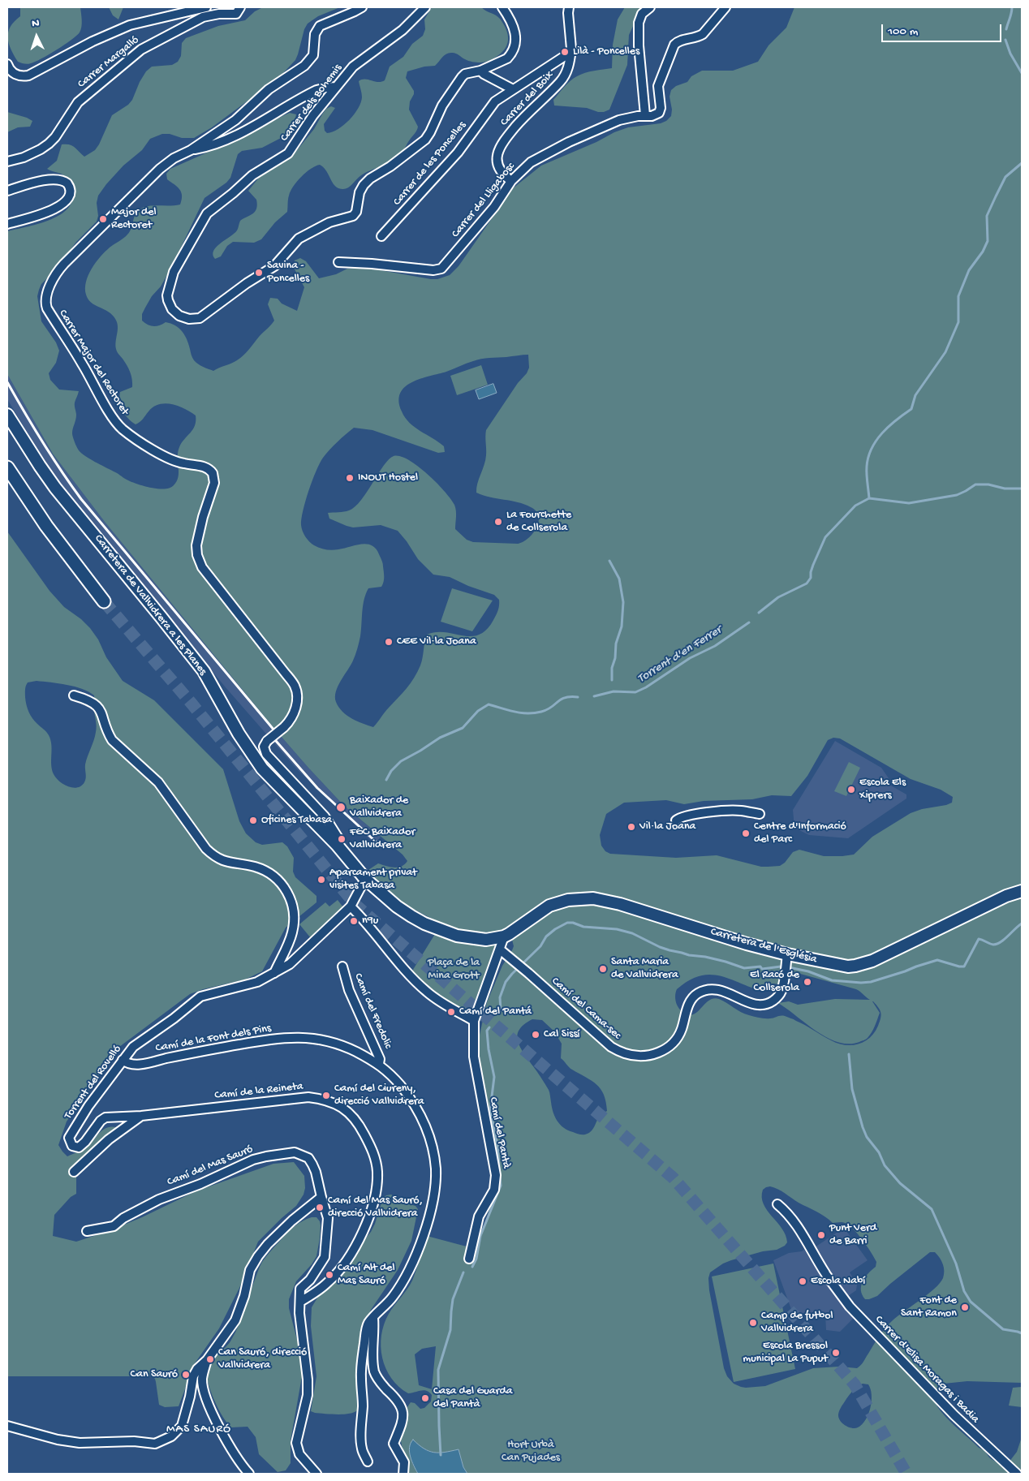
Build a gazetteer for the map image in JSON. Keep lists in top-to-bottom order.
{
  "streets": {
    "main road": ["Carretera de Vallvidrera a les Planes", "Carretera de l'Església"],
    "street": [
      "Carrer Margalló",
      "Carrer del Boix",
      "Carrer dels Bohemis",
      "Carrer de les Poncelles",
      "Carrer del Lligabosc",
      "Carrer Major del Rectoret",
      "Camí del Cama-sec",
      "Camí del Fredolic",
      "Camí de la Font dels Pins",
      "Torrent del Rovelló",
      "Camí de la Reineta",
      "Camí del Pantà",
      "Camí del Mas Sauró",
      "Carrer d'Elisa Moragas i Badia"
    ]
  },
  "crossings": [
    ["Carrer del Boix", "Carrer de les Poncelles"],
    ["Carrer del Boix", "Carrer del Lligabosc"],
    ["Carrer Major del Rectoret", "Carretera de Vallvidrera a les Planes"],
    ["Carretera de Vallvidrera a les Planes", "Carretera de l'Església"],
    ["Carretera de Vallvidrera a les Planes", "Torrent del Rovelló"],
    ["Carretera de l'Església", "Camí del Cama-sec"],
    ["Camí del Fredolic", "Camí de la Font dels Pins"],
    ["Camí de la Font dels Pins", "Torrent del Rovelló"],
    ["Torrent del Rovelló", "Camí de la Reineta"],
    ["Camí de la Reineta", "Camí del Mas Sauró"]
  ],
  "districts": ["MAS SAURÓ"],
  "water": ["Torrent d'en Ferrer"],
  "parks": ["Plaça de la Mina Grott", "Hort Urbà Can Pujades"],
  "places": [
    "Lilà - Poncelles",
    "Major del Rectoret",
    "Savina - Poncelles",
    "INOUT Hostel",
    "La Fourchette de Collserola",
    "CEE Vil·la Joana",
    "Escola Els Xiprers",
    "Baixador de Vallvidrera",
    "Oficines Tabasa",
    "Vil·la Joana",
    "Centre d'Informació del Parc",
    "FGC Baixador Vallvidrera",
    "Aparcament privat visites Tabasa",
    "n9u",
    "Santa Maria de Vallvidrera",
    "El Racó de Collserola",
    "Camí del Pantá",
    "Cal Sissí",
    "Camí del Ciureny, direcció Vallvidrera",
    "Camí del Mas Sauró, direcció Vallvidrera",
    "Punt Verd de Barri",
    "Camí Alt del Mas Sauró",
    "Escola Nabí",
    "Font de Sant Ramon",
    "Camp de futbol Vallvidrera",
    "Escola Bressol municipal La Puput",
    "Can Sauró, direcció Vallvidrera",
    "Can Sauró",
    "Casa del Guarda del Pantà"
  ],
  "scale_bar": "100 m",
  "north": "top"
}
